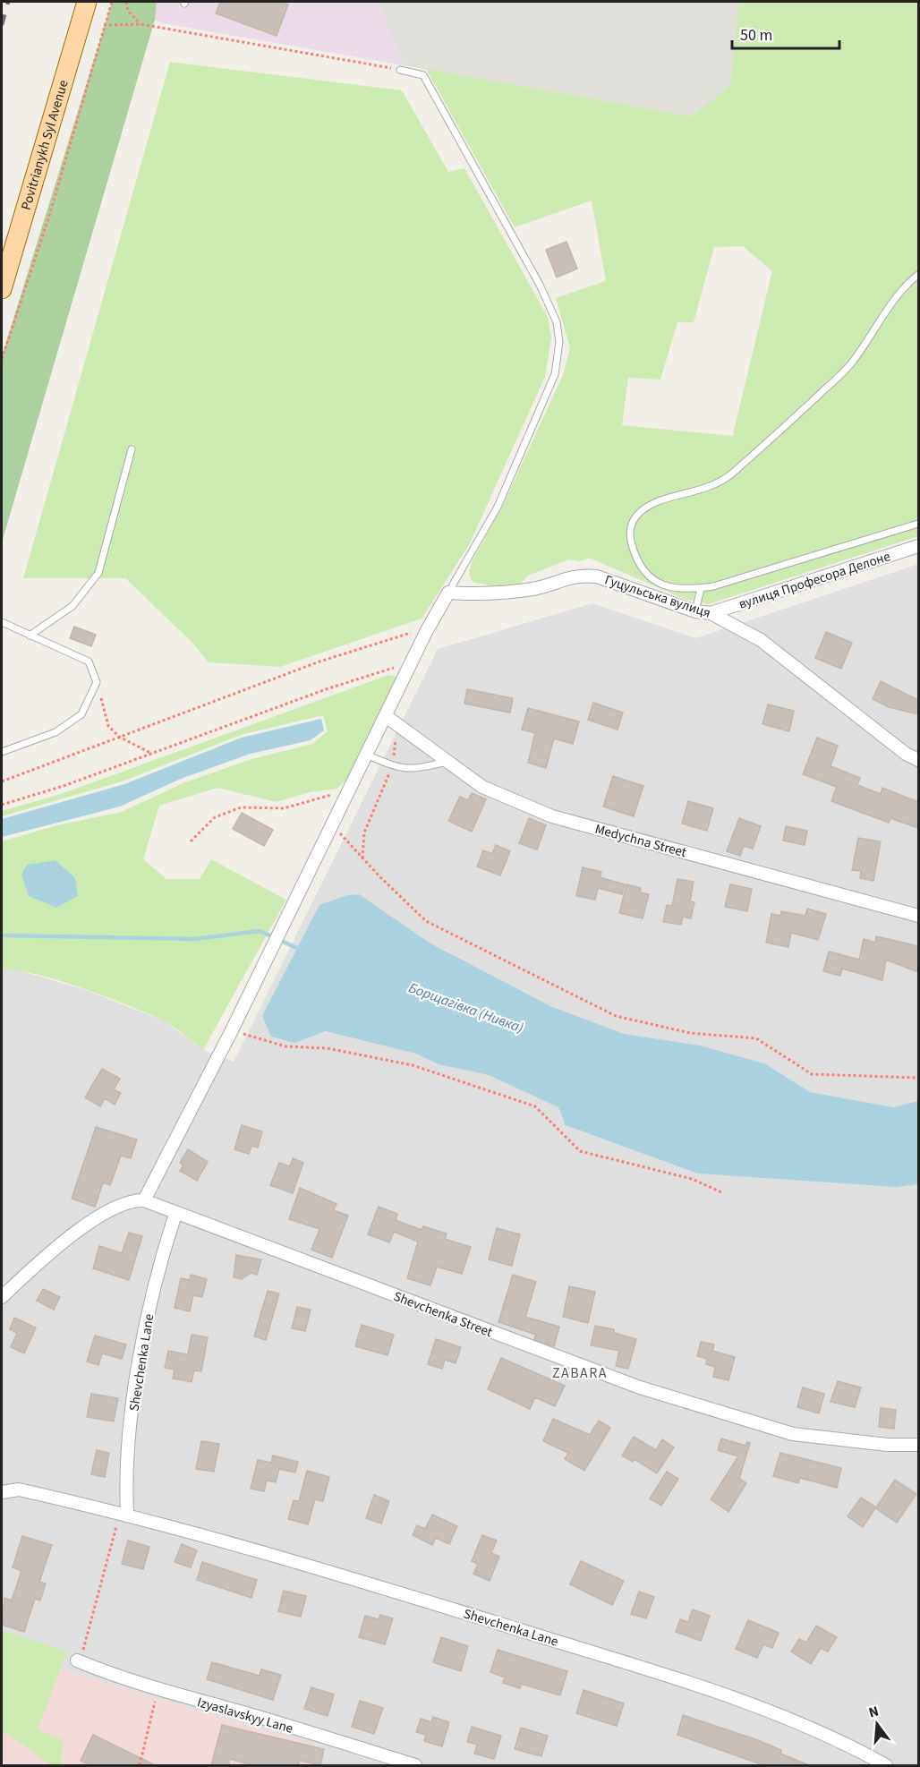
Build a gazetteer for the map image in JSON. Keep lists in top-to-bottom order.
{
  "streets": {
    "main road": ["Povitrianykh Syl Avenue"],
    "street": [
      "вулиця Професора Делоне",
      "Гуцульська вулиця",
      "Medychna Street",
      "Shevchenka Street",
      "Shevchenka Lane",
      "Izyaslavskyy Lane"
    ]
  },
  "crossings": [
    ["вулиця Професора Делоне", "Гуцульська вулиця"],
    ["Shevchenka Street", "Shevchenka Lane"]
  ],
  "districts": ["ZABARA"],
  "water": ["Борщагівка (Нивка)"],
  "scale_bar": "50 m",
  "north": "top"
}
